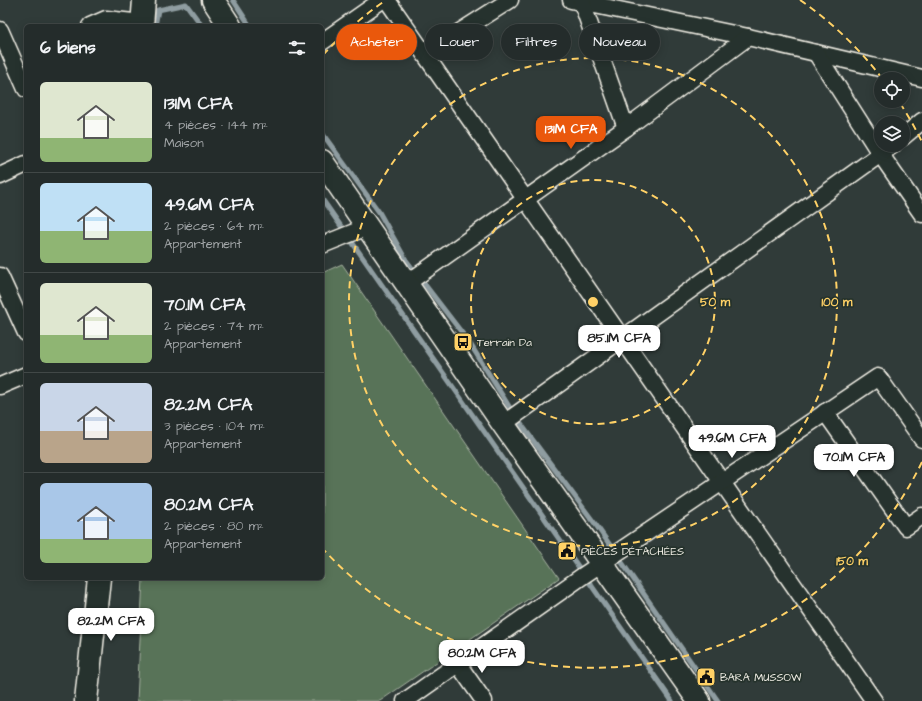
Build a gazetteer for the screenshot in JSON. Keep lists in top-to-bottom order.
{
  "places": {
    "bus stop": ["Terrain Da"],
    "public building": ["PIÈCES DÉTACHÉES", "BARA MUSSOW"]
  },
  "page": {
    "chip": [
      "Acheter",
      "Louer",
      "Filtres",
      "Nouveau"
    ],
    "heading": "6 biens",
    "list": [
      {
        "name": "131M CFA",
        "note": "4 pièces · 144 m² · Maison"
      },
      {
        "name": "49.6M CFA",
        "note": "2 pièces · 64 m² · Appartement"
      },
      {
        "name": "70.1M CFA",
        "note": "2 pièces · 74 m² · Appartement"
      },
      {
        "name": "82.2M CFA",
        "note": "3 pièces · 104 m² · Appartement"
      },
      {
        "name": "80.2M CFA",
        "note": "2 pièces · 80 m² · Appartement"
      }
    ],
    "price": [
      "131M CFA",
      "85.1M CFA",
      "49.6M CFA",
      "70.1M CFA",
      "82.2M CFA",
      "80.2M CFA"
    ]
  },
  "rings": ["50 m", "100 m", "150 m"]
}
